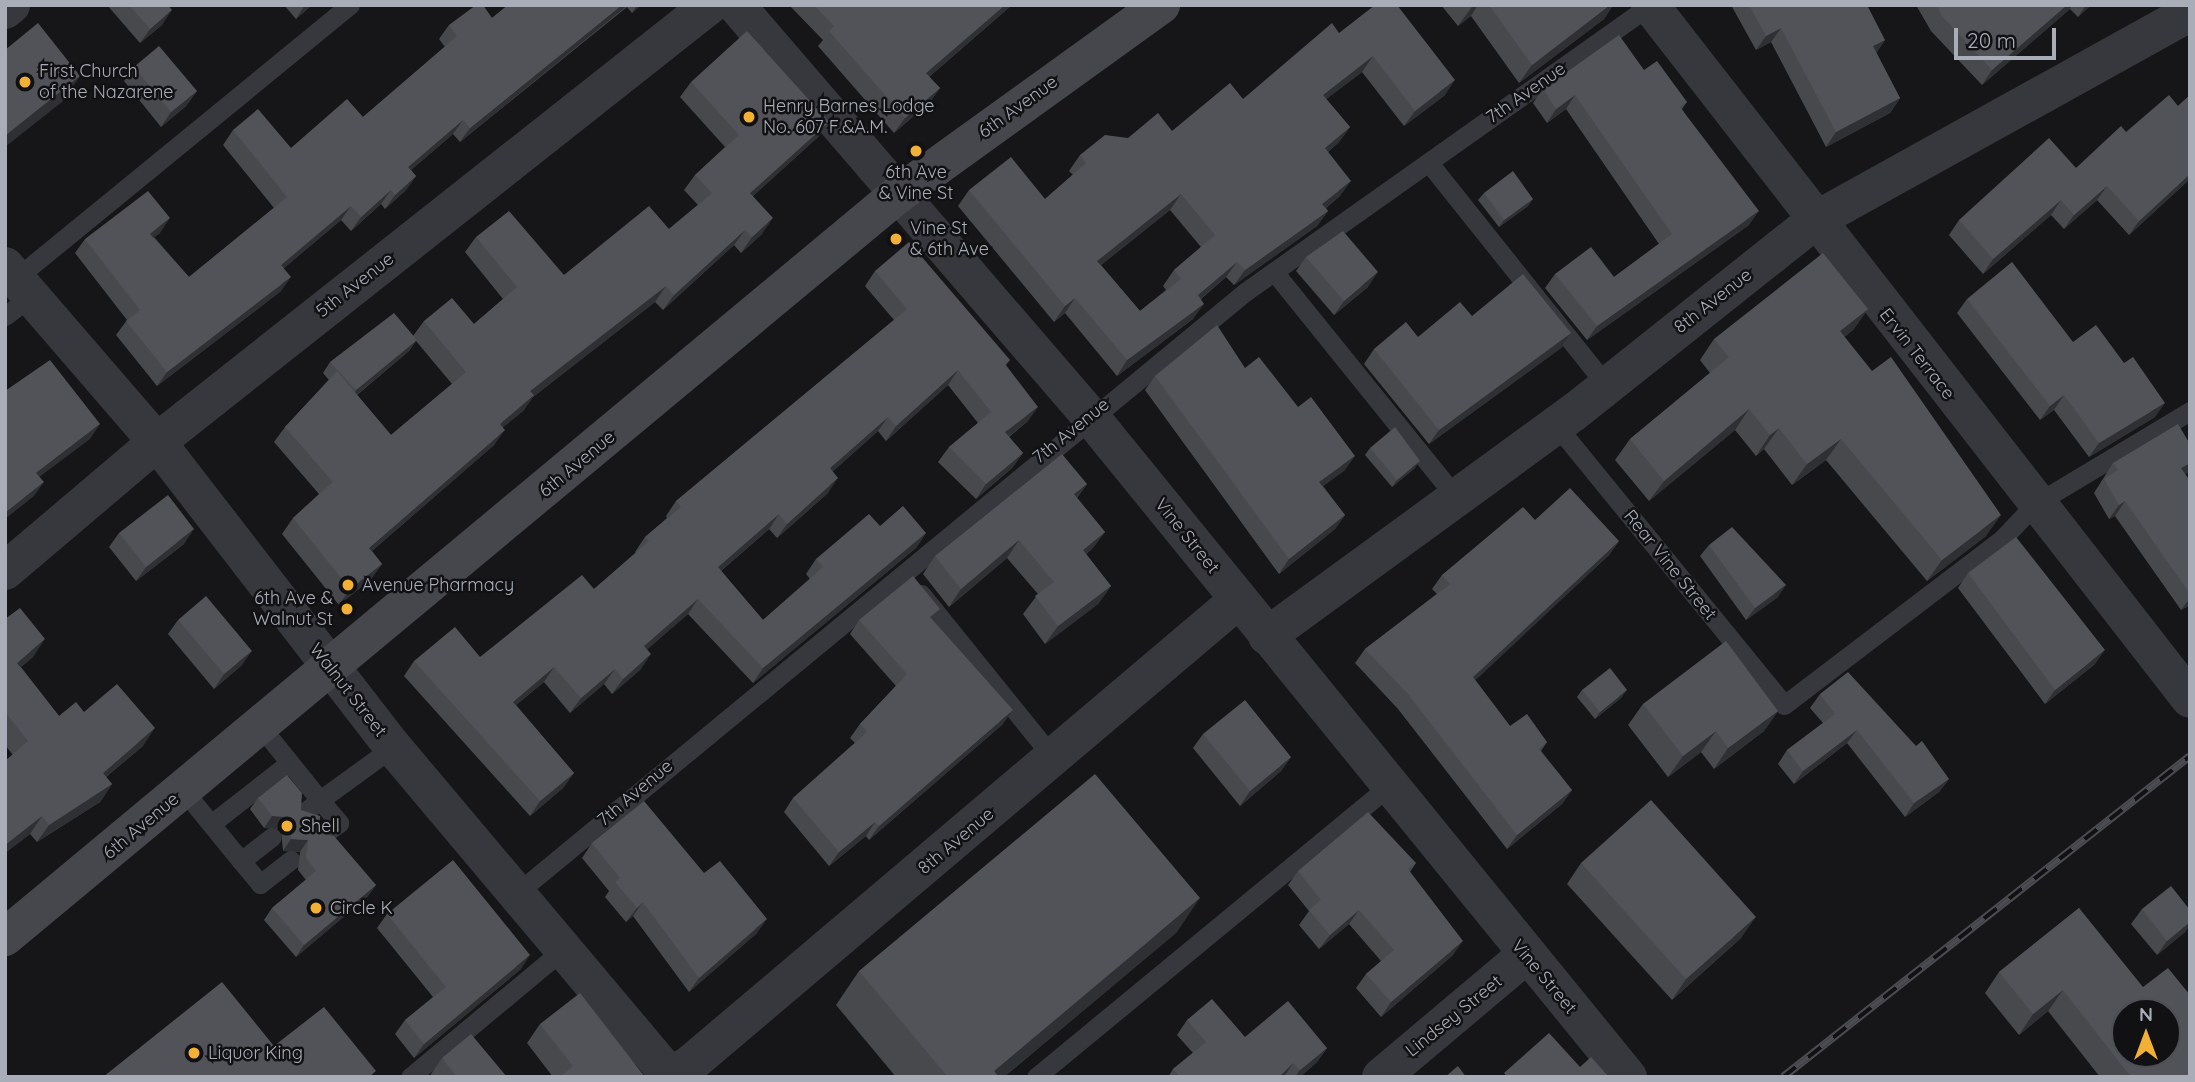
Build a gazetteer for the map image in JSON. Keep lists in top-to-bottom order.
{
  "streets": {
    "main road": ["6th Avenue"],
    "street": [
      "5th Avenue",
      "8th Avenue",
      "Ervin Terrace",
      "Vine Street",
      "Walnut Street",
      "Lindsey Street"
    ],
    "lane": ["7th Avenue", "Rear Vine Street"]
  },
  "crossings": [
    ["7th Avenue", "Ervin Terrace"],
    ["7th Avenue", "Vine Street"],
    ["7th Avenue", "Walnut Street"],
    ["6th Avenue", "Vine Street"],
    ["6th Avenue", "Walnut Street"],
    ["5th Avenue", "Walnut Street"],
    ["8th Avenue", "Ervin Terrace"],
    ["8th Avenue", "Vine Street"],
    ["8th Avenue", "Rear Vine Street"],
    ["8th Avenue", "Walnut Street"],
    ["Ervin Terrace", "Rear Vine Street"],
    ["Vine Street", "Lindsey Street"]
  ],
  "places": [
    "First Church of the Nazarene",
    "Henry Barnes Lodge No. 607 F.&A.M.",
    "6th Ave & Vine St",
    "Vine St & 6th Ave",
    "Avenue Pharmacy",
    "6th Ave & Walnut St",
    "Shell",
    "Circle K",
    "Liquor King"
  ],
  "scale_bar": "20 m",
  "north": "top"
}
